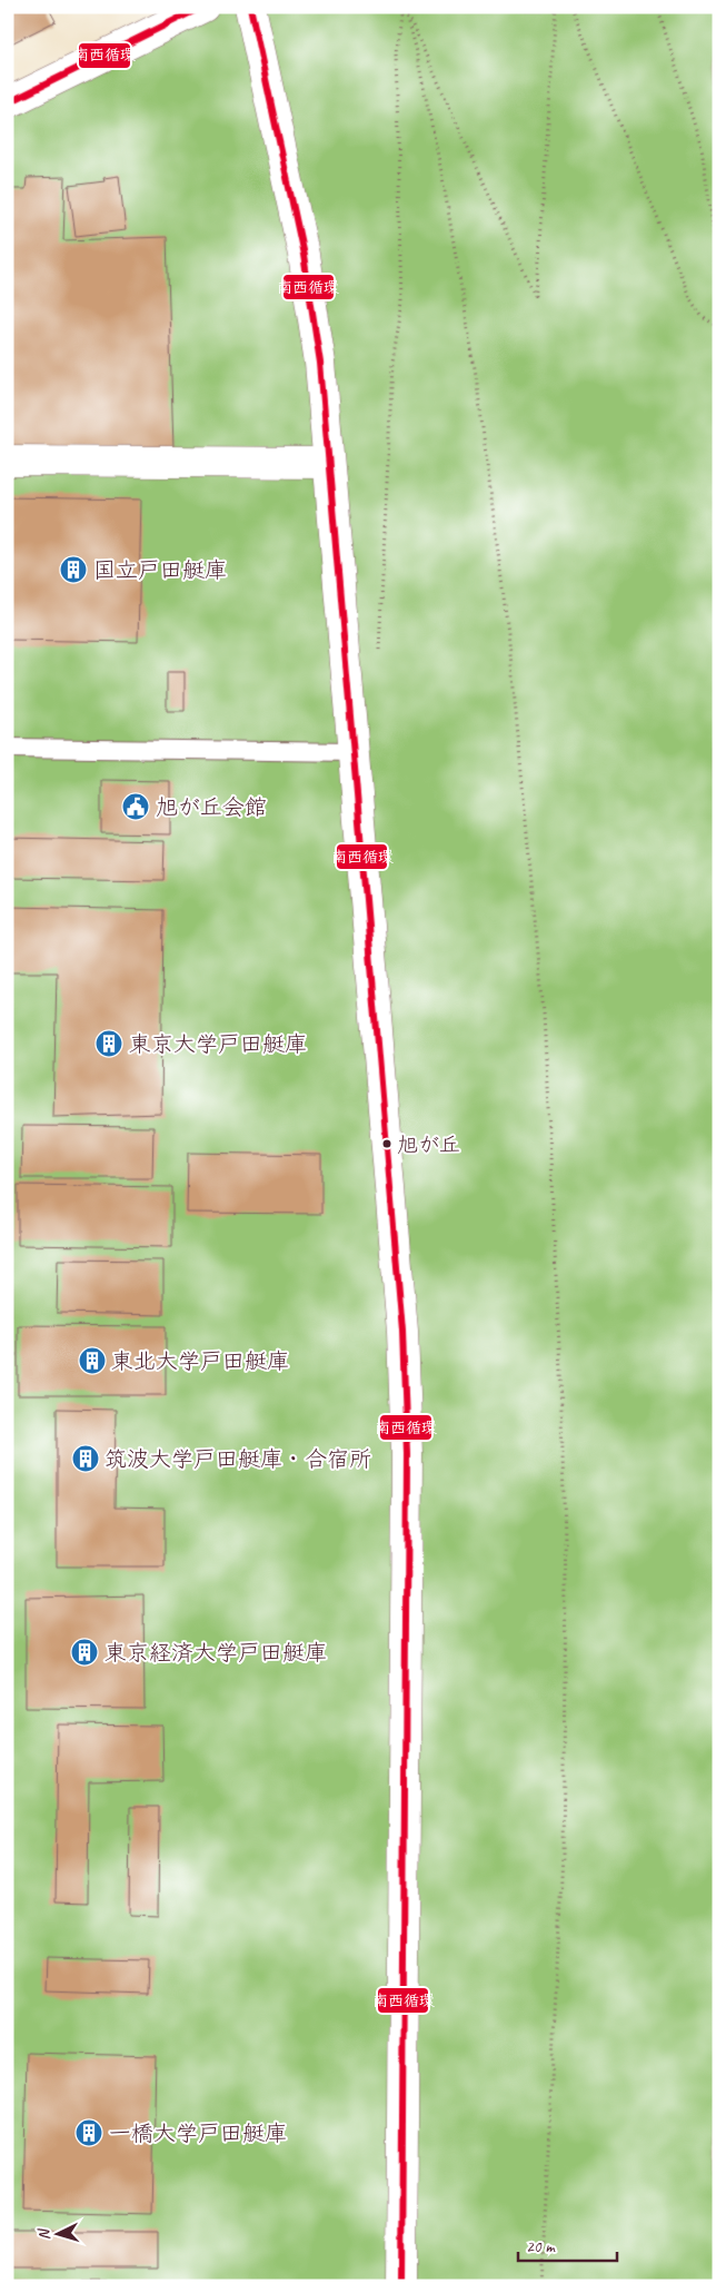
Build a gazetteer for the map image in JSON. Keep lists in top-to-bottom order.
{
  "places": {
    "building": [
      "国立戸田艇庫",
      "東京大学戸田艇庫",
      "東北大学戸田艇庫",
      "筑波大学戸田艇庫・合宿所",
      "東京経済大学戸田艇庫",
      "一橋大学戸田艇庫"
    ],
    "public building": ["旭が丘会館"],
    "other": ["旭が丘"]
  },
  "lines": ["transit line 南西循環"],
  "scale_bar": "20 m",
  "north": "left"
}
